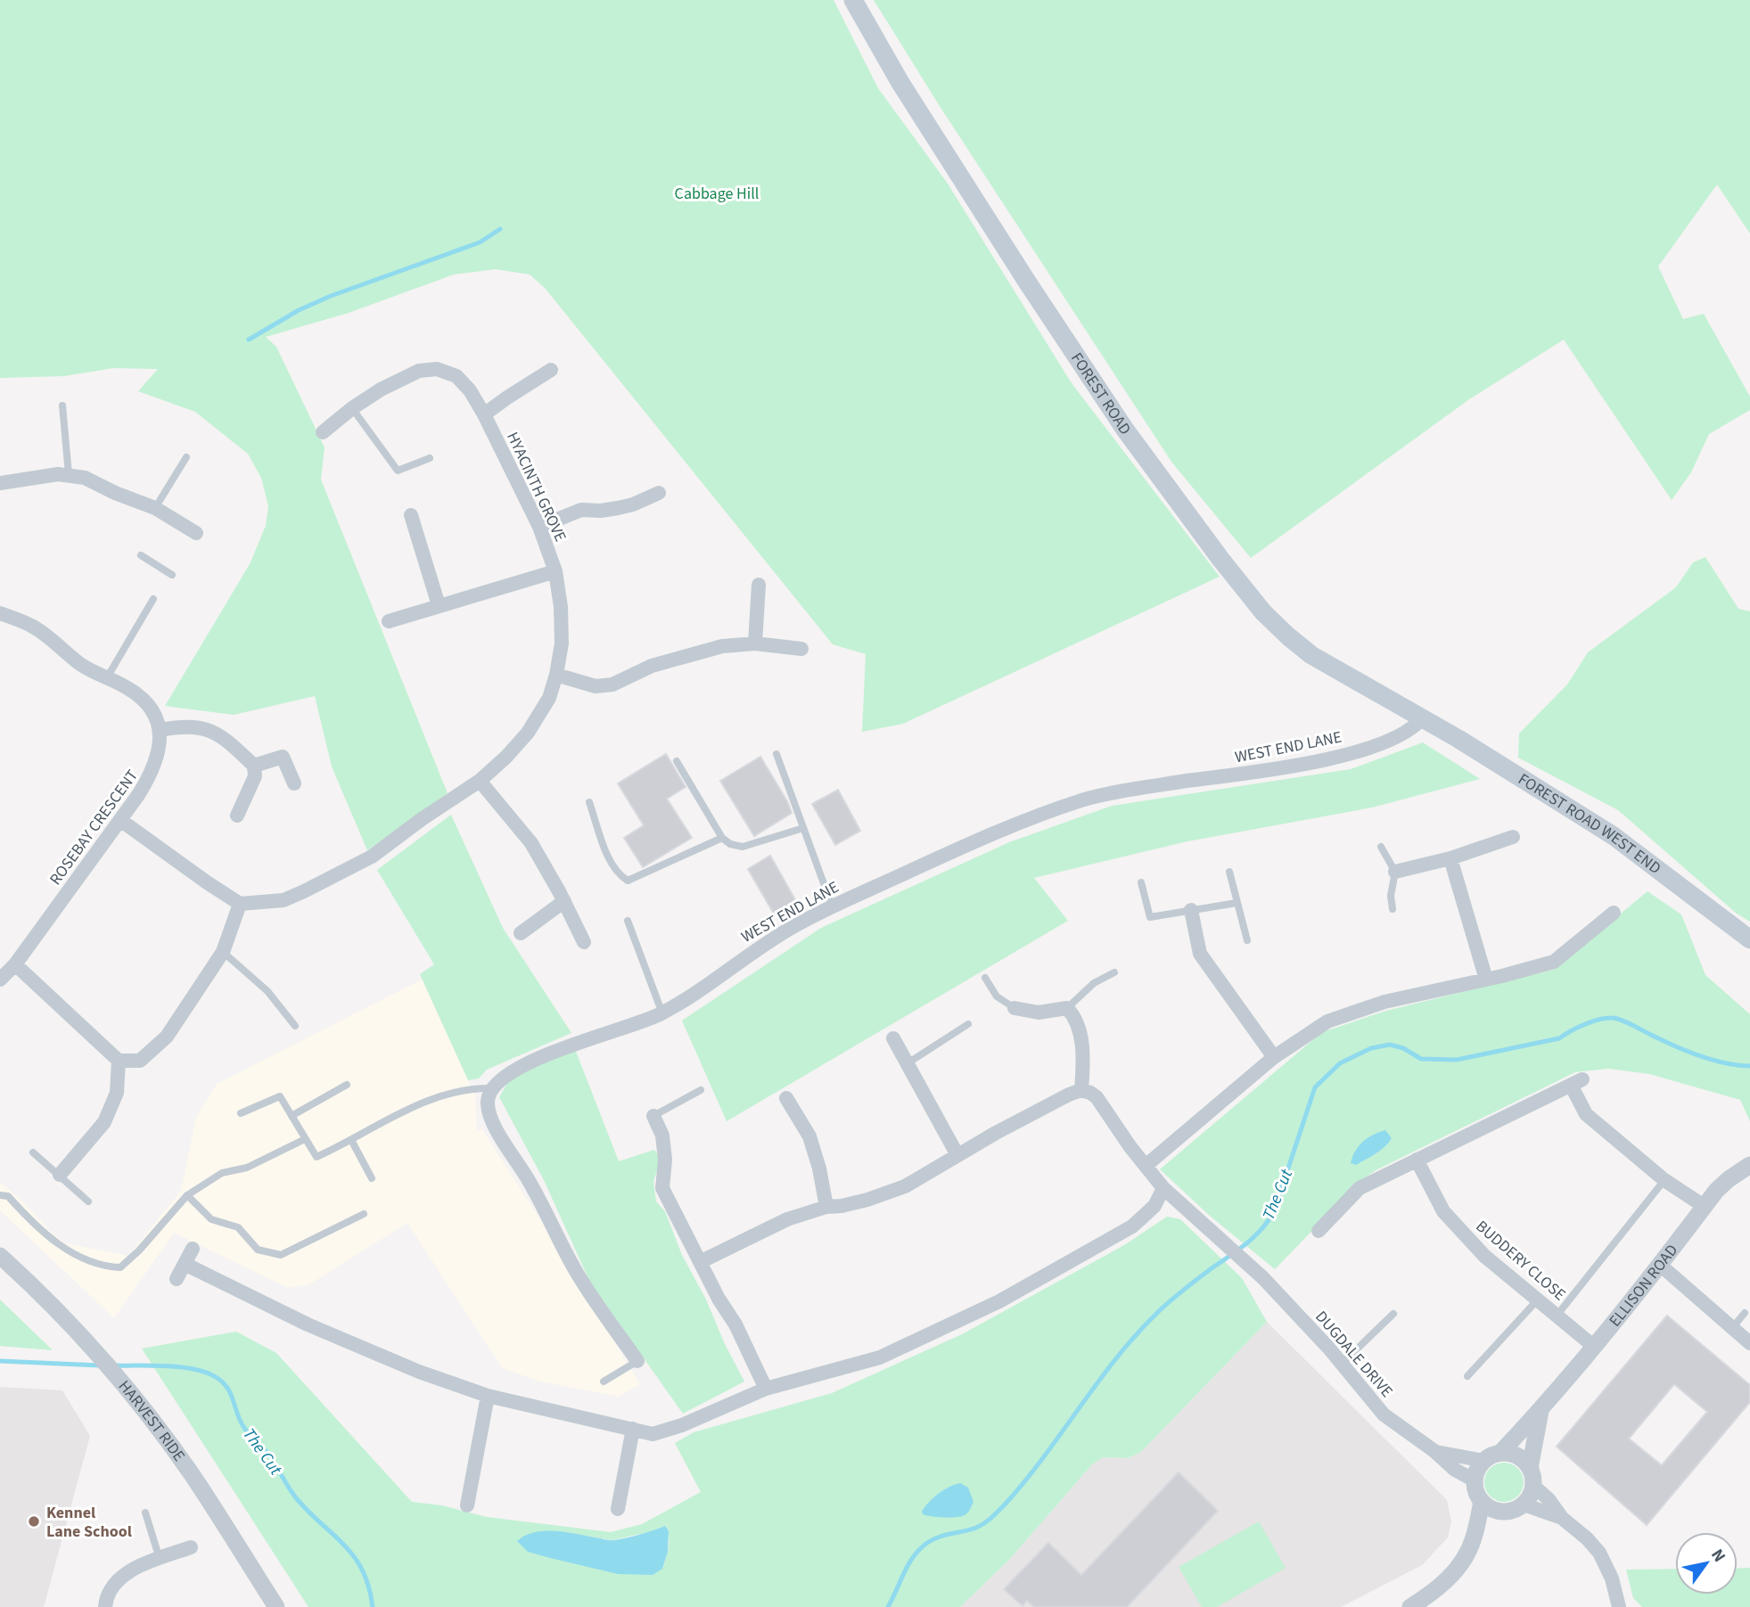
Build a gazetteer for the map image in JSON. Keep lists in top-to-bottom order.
{
  "streets": {
    "main road": ["FOREST ROAD", "FOREST ROAD WEST END"],
    "street": [
      "HYACINTH GROVE",
      "WEST END LANE",
      "ROSEBAY CRESCENT",
      "BUDDERY CLOSE",
      "ELLISON ROAD",
      "DUGDALE DRIVE",
      "HARVEST RIDE"
    ]
  },
  "crossings": [
    ["FOREST ROAD", "WEST END LANE"],
    ["FOREST ROAD", "FOREST ROAD WEST END"],
    ["WEST END LANE", "FOREST ROAD WEST END"],
    ["BUDDERY CLOSE", "ELLISON ROAD"],
    ["ELLISON ROAD", "DUGDALE DRIVE"]
  ],
  "water": ["The Cut"],
  "parks": ["Cabbage Hill"],
  "places": ["Kennel Lane School"],
  "north": "top right"
}
